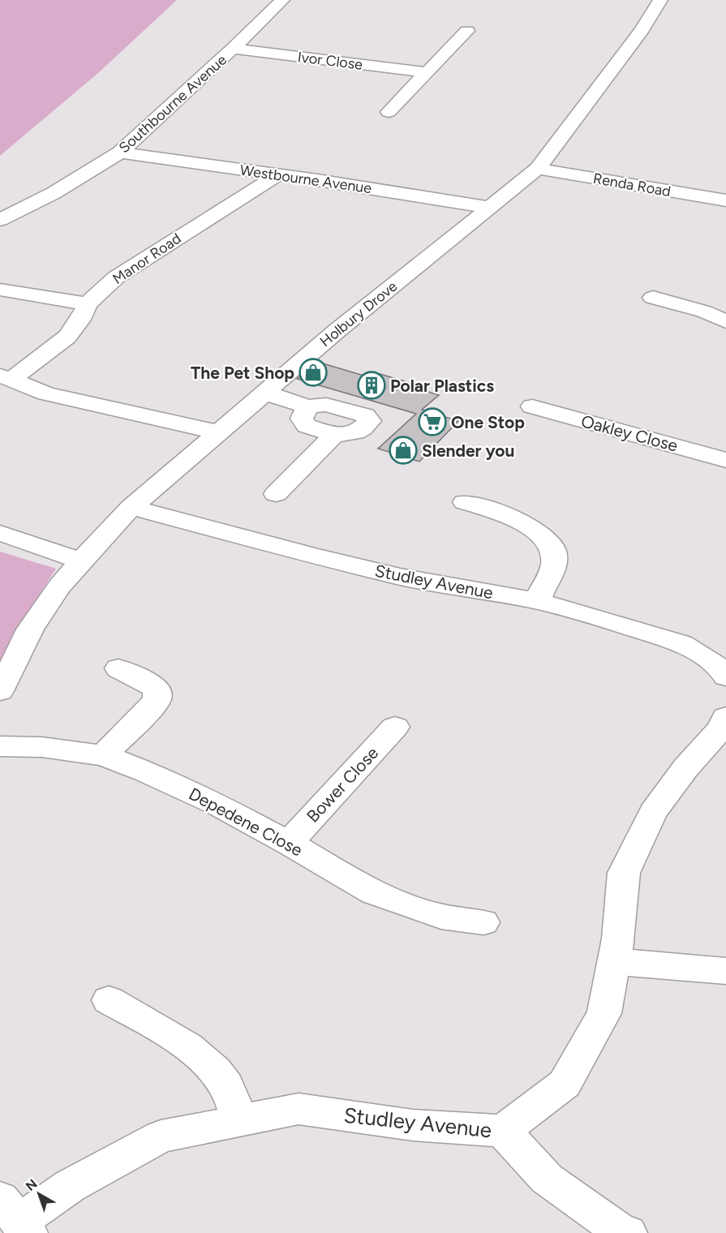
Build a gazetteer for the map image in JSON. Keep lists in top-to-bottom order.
{
  "streets": {
    "street": [
      "Ivor Close",
      "Southbourne Avenue",
      "Westbourne Avenue",
      "Renda Road",
      "Manor Road",
      "Holbury Drove",
      "Oakley Close",
      "Studley Avenue",
      "Bower Close",
      "Depedene Close"
    ]
  },
  "crossings": [
    ["Ivor Close", "Southbourne Avenue"],
    ["Southbourne Avenue", "Westbourne Avenue"],
    ["Westbourne Avenue", "Manor Road"],
    ["Westbourne Avenue", "Holbury Drove"],
    ["Renda Road", "Holbury Drove"],
    ["Holbury Drove", "Studley Avenue"],
    ["Bower Close", "Depedene Close"]
  ],
  "places": {
    "shop": ["The Pet Shop", "Slender you"],
    "building": ["Polar Plastics"],
    "supermarket": ["One Stop"]
  },
  "north": "top left"
}
